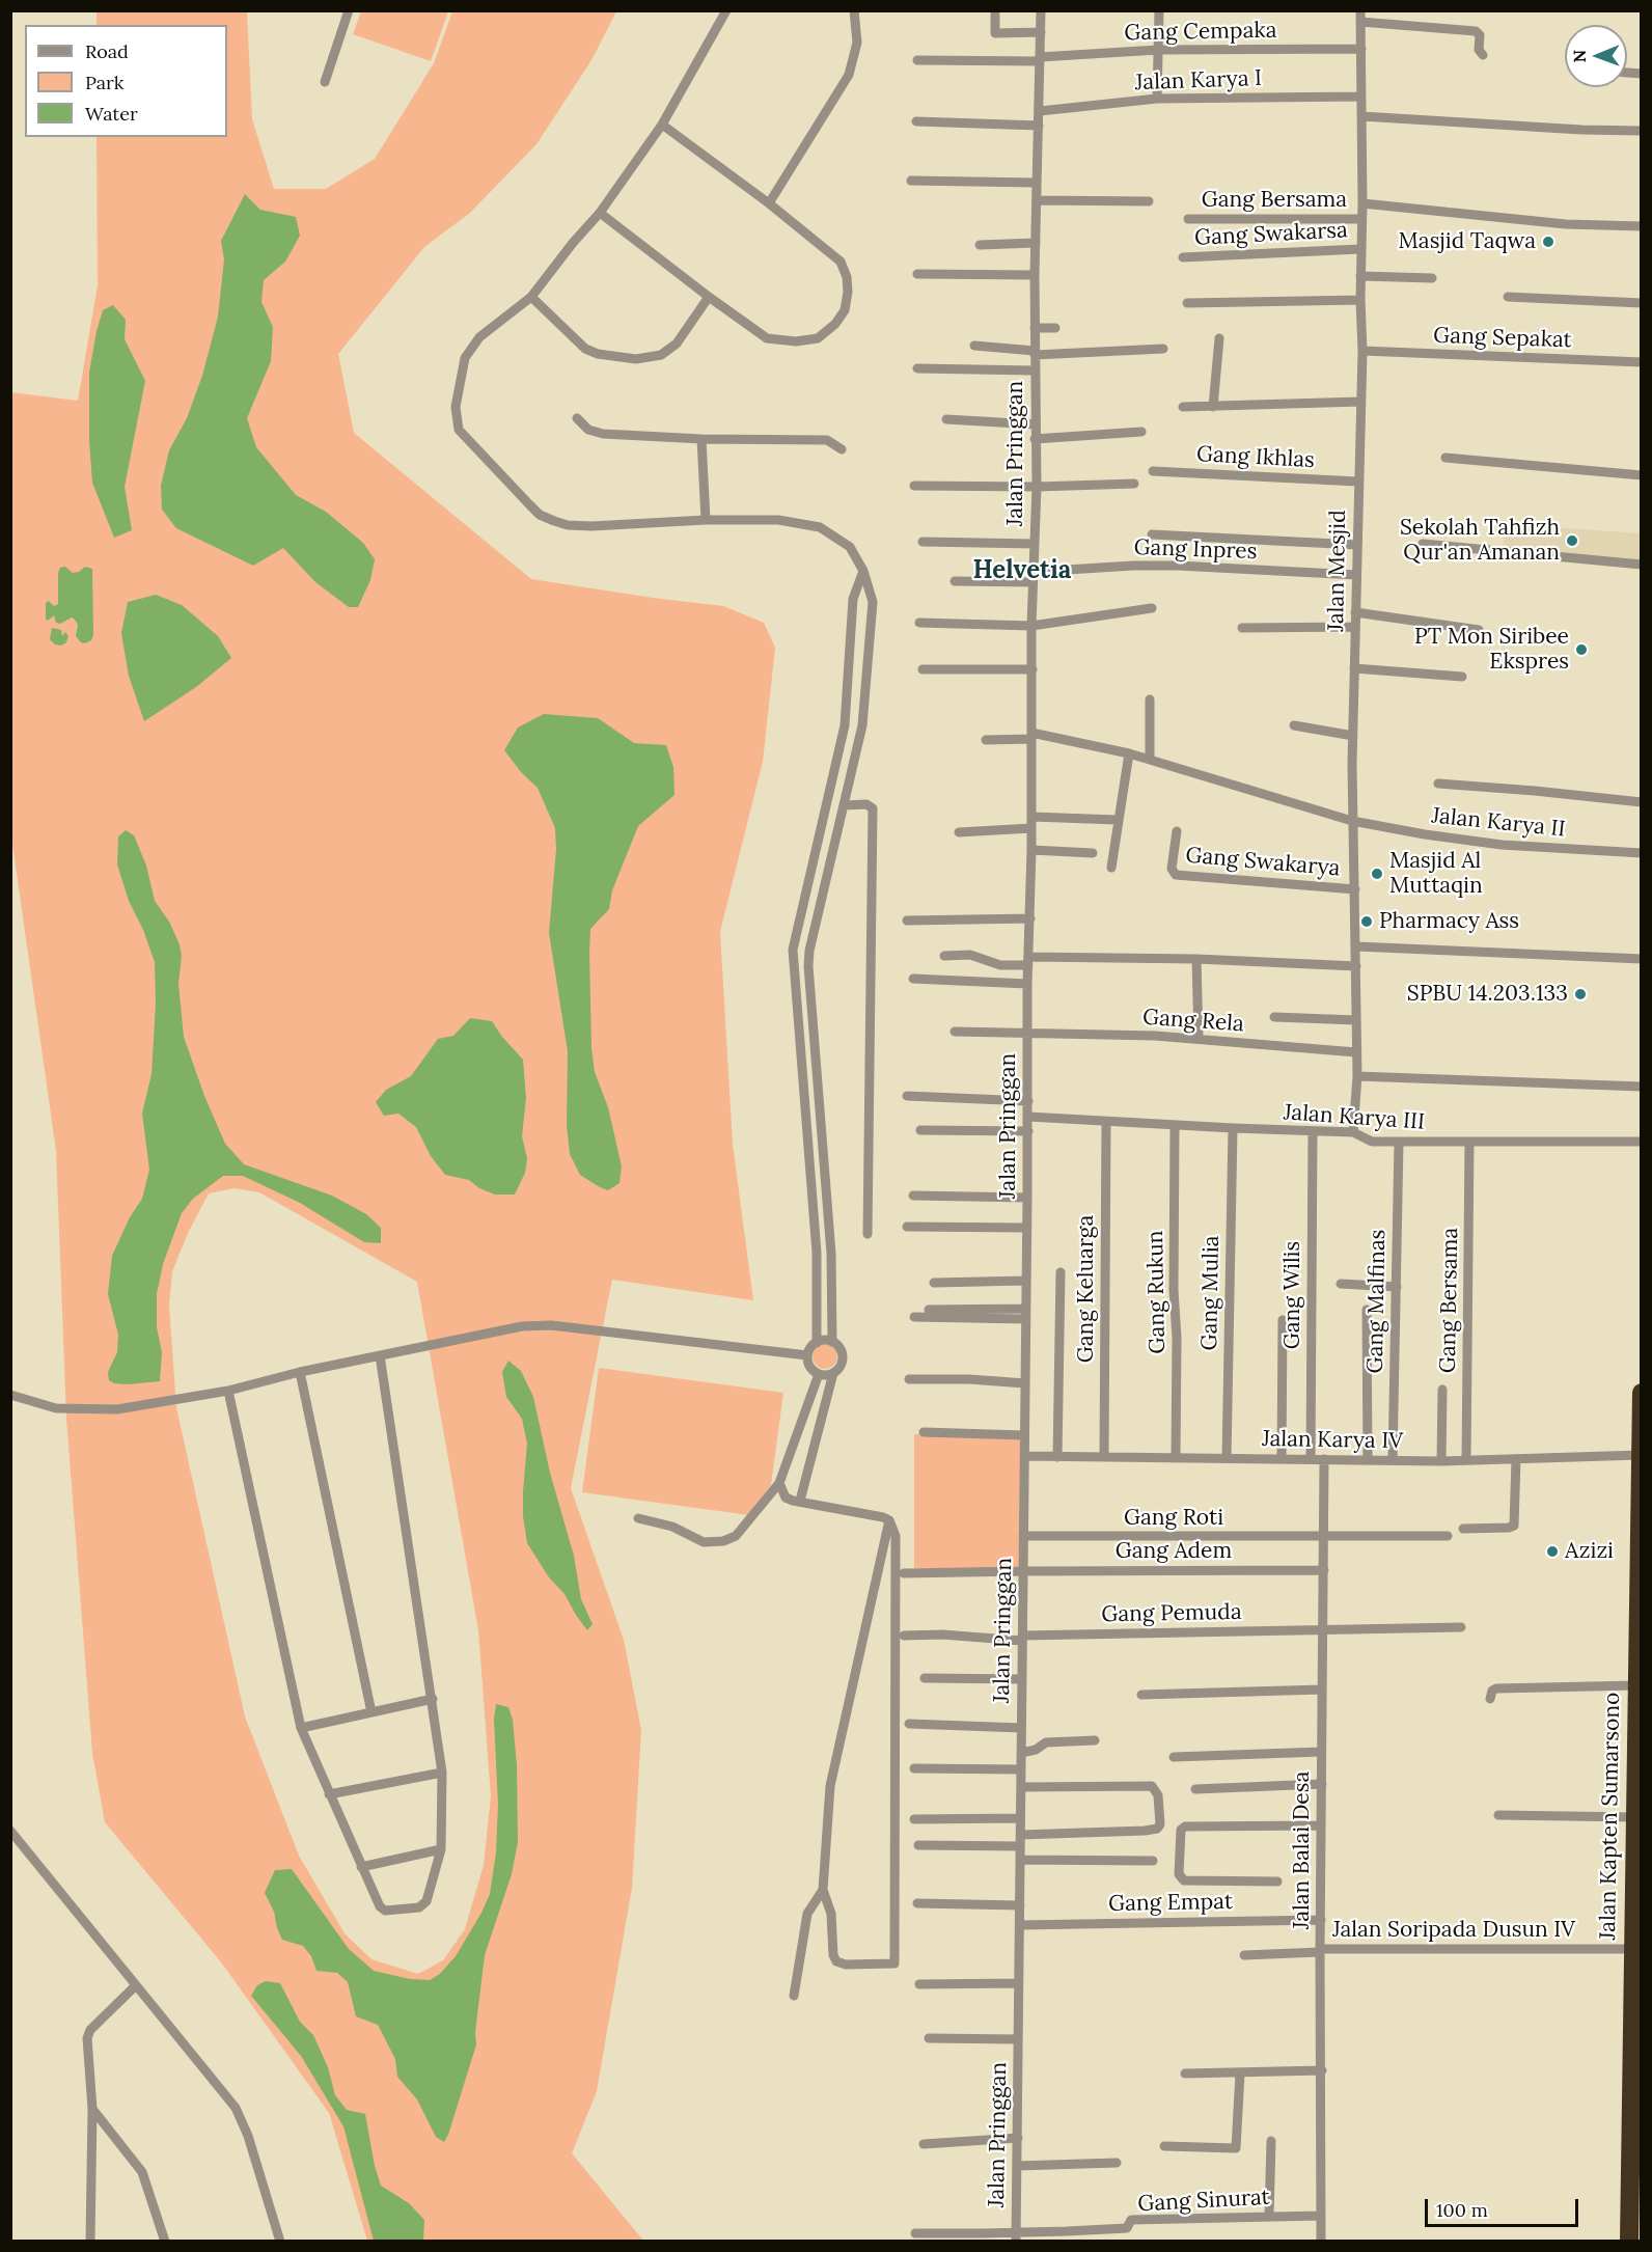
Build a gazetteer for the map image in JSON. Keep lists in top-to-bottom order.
{
  "streets": {
    "highway": ["Jalan Kapten Sumarsono"],
    "street": [
      "Gang Cempaka",
      "Jalan Karya I",
      "Gang Bersama",
      "Gang Swakarsa",
      "Gang Sepakat",
      "Jalan Pringgan",
      "Gang Ikhlas",
      "Gang Inpres",
      "Jalan Mesjid",
      "Jalan Karya II",
      "Gang Swakarya",
      "Gang Rela",
      "Jalan Karya III",
      "Gang Keluarga",
      "Gang Rukun",
      "Gang Mulia",
      "Gang Wilis",
      "Gang Malfinas",
      "Jalan Karya IV",
      "Gang Roti",
      "Gang Adem",
      "Gang Pemuda",
      "Jalan Balai Desa",
      "Gang Empat",
      "Jalan Soripada Dusun IV",
      "Gang Sinurat"
    ]
  },
  "crossings": [
    ["Gang Cempaka", "Jalan Pringgan"],
    ["Gang Cempaka", "Jalan Mesjid"],
    ["Jalan Karya I", "Jalan Pringgan"],
    ["Jalan Karya I", "Jalan Mesjid"],
    ["Gang Bersama", "Jalan Mesjid"],
    ["Gang Bersama", "Jalan Karya III"],
    ["Gang Bersama", "Jalan Karya IV"],
    ["Gang Swakarsa", "Jalan Mesjid"],
    ["Gang Sepakat", "Jalan Mesjid"],
    ["Jalan Pringgan", "Gang Inpres"],
    ["Jalan Pringgan", "Jalan Karya II"],
    ["Jalan Pringgan", "Gang Rela"],
    ["Jalan Pringgan", "Jalan Karya III"],
    ["Jalan Pringgan", "Jalan Karya IV"],
    ["Jalan Pringgan", "Gang Roti"],
    ["Jalan Pringgan", "Gang Adem"],
    ["Jalan Pringgan", "Gang Pemuda"],
    ["Jalan Pringgan", "Gang Empat"],
    ["Jalan Pringgan", "Gang Sinurat"],
    ["Gang Ikhlas", "Jalan Mesjid"],
    ["Gang Inpres", "Jalan Mesjid"],
    ["Jalan Mesjid", "Jalan Karya II"],
    ["Jalan Mesjid", "Gang Swakarya"],
    ["Jalan Mesjid", "Gang Rela"],
    ["Jalan Mesjid", "Jalan Karya III"],
    ["Jalan Karya III", "Gang Keluarga"],
    ["Jalan Karya III", "Gang Rukun"],
    ["Jalan Karya III", "Gang Mulia"],
    ["Jalan Karya III", "Gang Wilis"],
    ["Jalan Karya III", "Gang Malfinas"],
    ["Gang Keluarga", "Jalan Karya IV"],
    ["Gang Rukun", "Jalan Karya IV"],
    ["Gang Mulia", "Jalan Karya IV"],
    ["Gang Wilis", "Jalan Karya IV"],
    ["Gang Malfinas", "Jalan Karya IV"],
    ["Jalan Karya IV", "Jalan Kapten Sumarsono"],
    ["Jalan Karya IV", "Jalan Balai Desa"],
    ["Gang Roti", "Jalan Balai Desa"],
    ["Gang Adem", "Jalan Balai Desa"],
    ["Gang Pemuda", "Jalan Balai Desa"],
    ["Jalan Kapten Sumarsono", "Jalan Soripada Dusun IV"],
    ["Jalan Balai Desa", "Gang Empat"],
    ["Jalan Balai Desa", "Jalan Soripada Dusun IV"],
    ["Jalan Balai Desa", "Gang Sinurat"]
  ],
  "districts": ["Helvetia"],
  "places": [
    "Masjid Taqwa",
    "Sekolah Tahfizh Qur'an Amanan",
    "PT Mon Siribee Ekspres",
    "Masjid Al Muttaqin",
    "Pharmacy Ass",
    "SPBU 14.203.133",
    "Azizi"
  ],
  "legend": ["Road", "Park", "Water"],
  "scale_bar": "100 m",
  "north": "left"
}
